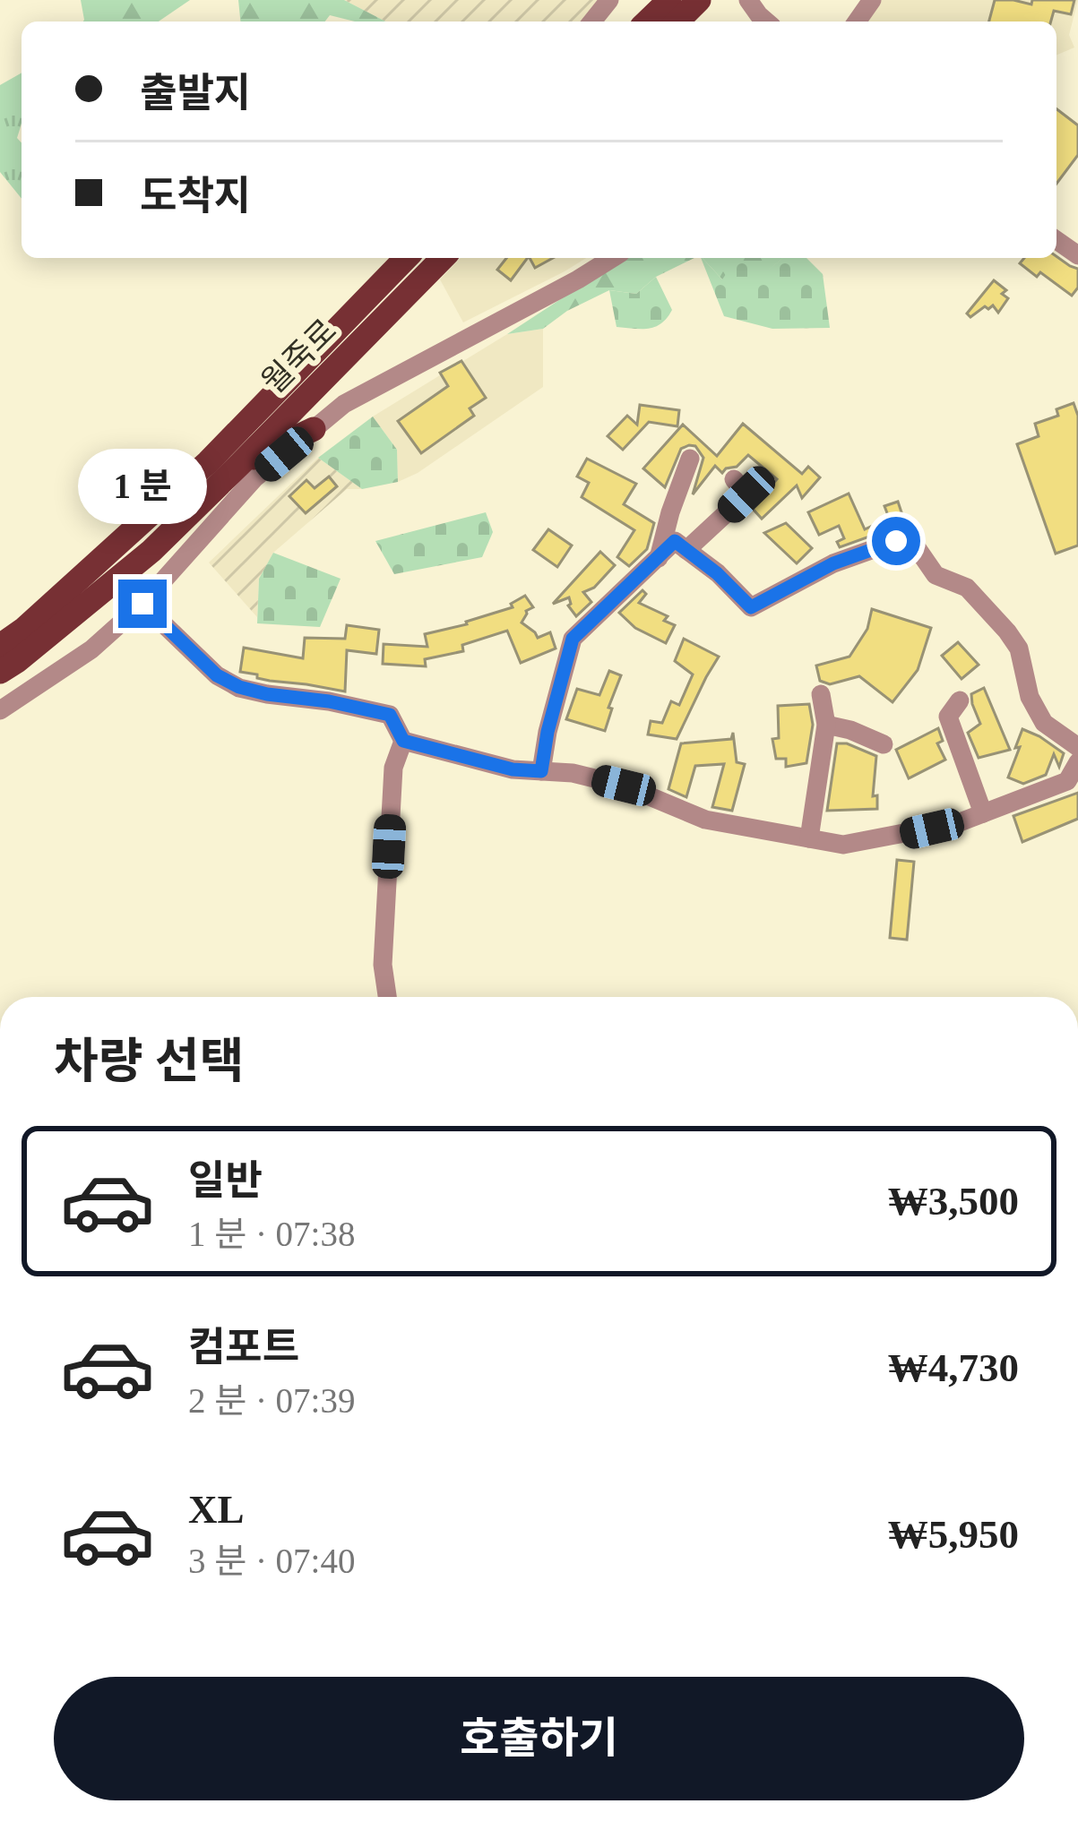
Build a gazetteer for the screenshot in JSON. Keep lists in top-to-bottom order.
{
  "streets": {
    "main road": ["월죽로"]
  },
  "page": {
    "banner": ["출발지", "도착지"],
    "bubble": "1 분",
    "heading": "차량 선택",
    "list": [
      {
        "name": "일반",
        "note": "1 분 · 07:38",
        "value": "₩3,500"
      },
      {
        "name": "컴포트",
        "note": "2 분 · 07:39",
        "value": "₩4,730"
      },
      {
        "name": "XL",
        "note": "3 분 · 07:40",
        "value": "₩5,950"
      }
    ],
    "buttons": "호출하기"
  }
}
